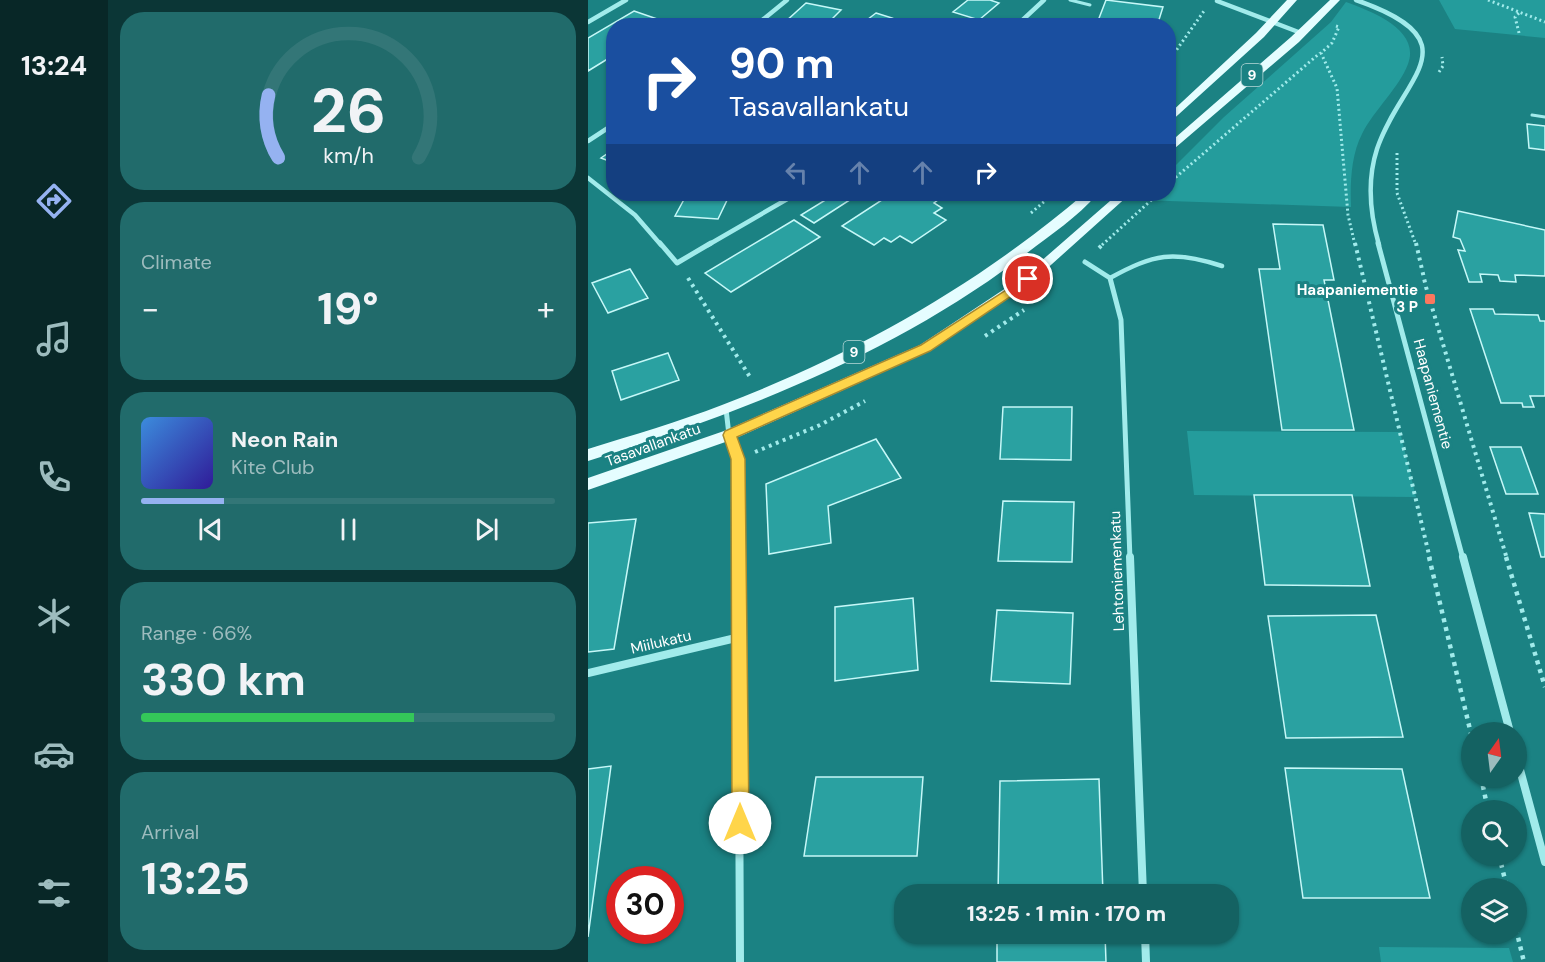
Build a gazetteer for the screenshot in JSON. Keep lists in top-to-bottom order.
{
  "streets": {
    "main road": ["9", "Tasavallankatu"],
    "street": ["Haapaniementie", "Lehtoniemenkatu", "Miilukatu"]
  },
  "places": {
    "transit": ["Haapaniementie 3 P"]
  },
  "north": "top",
  "page": {
    "tabs": "13:24",
    "turn": ["90 m", "Tasavallankatu"],
    "tile": [
      "Climate",
      ["Range · 66%", "330 km"],
      ["Arrival", "13:25"]
    ],
    "heat": ["−", "19°", "+"],
    "song": ["Neon Rain", "Kite Club"],
    "limit": "30",
    "trip": "13:25 · 1 min · 170 m",
    "gauge": ["26", "km/h"]
  }
}
